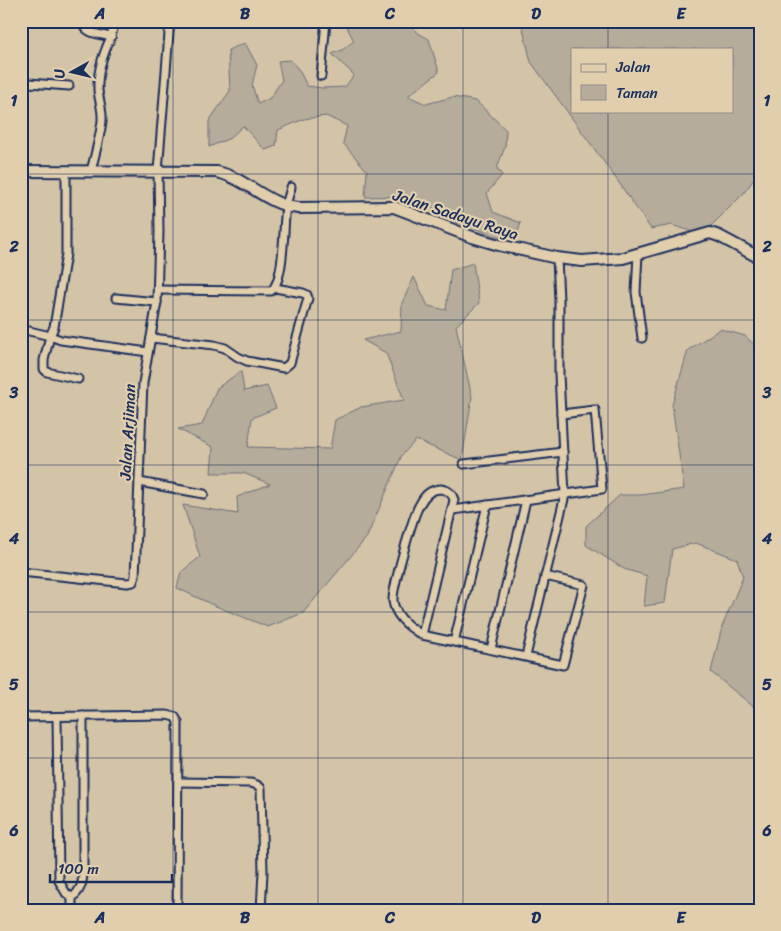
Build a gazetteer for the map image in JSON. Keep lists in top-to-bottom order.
{
  "streets": {
    "street": ["Jalan Sadayu Raya", "Jalan Arjiman"]
  },
  "crossings": [
    ["Jalan Sadayu Raya", "Jalan Arjiman"]
  ],
  "legend": ["Jalan", "Taman"],
  "scale_bar": "100 m",
  "north": "left",
  "grid": {
    "columns": [
      "A",
      "B",
      "C",
      "D",
      "E"
    ],
    "rows": [
      "1",
      "2",
      "3",
      "4",
      "5",
      "6"
    ]
  }
}
